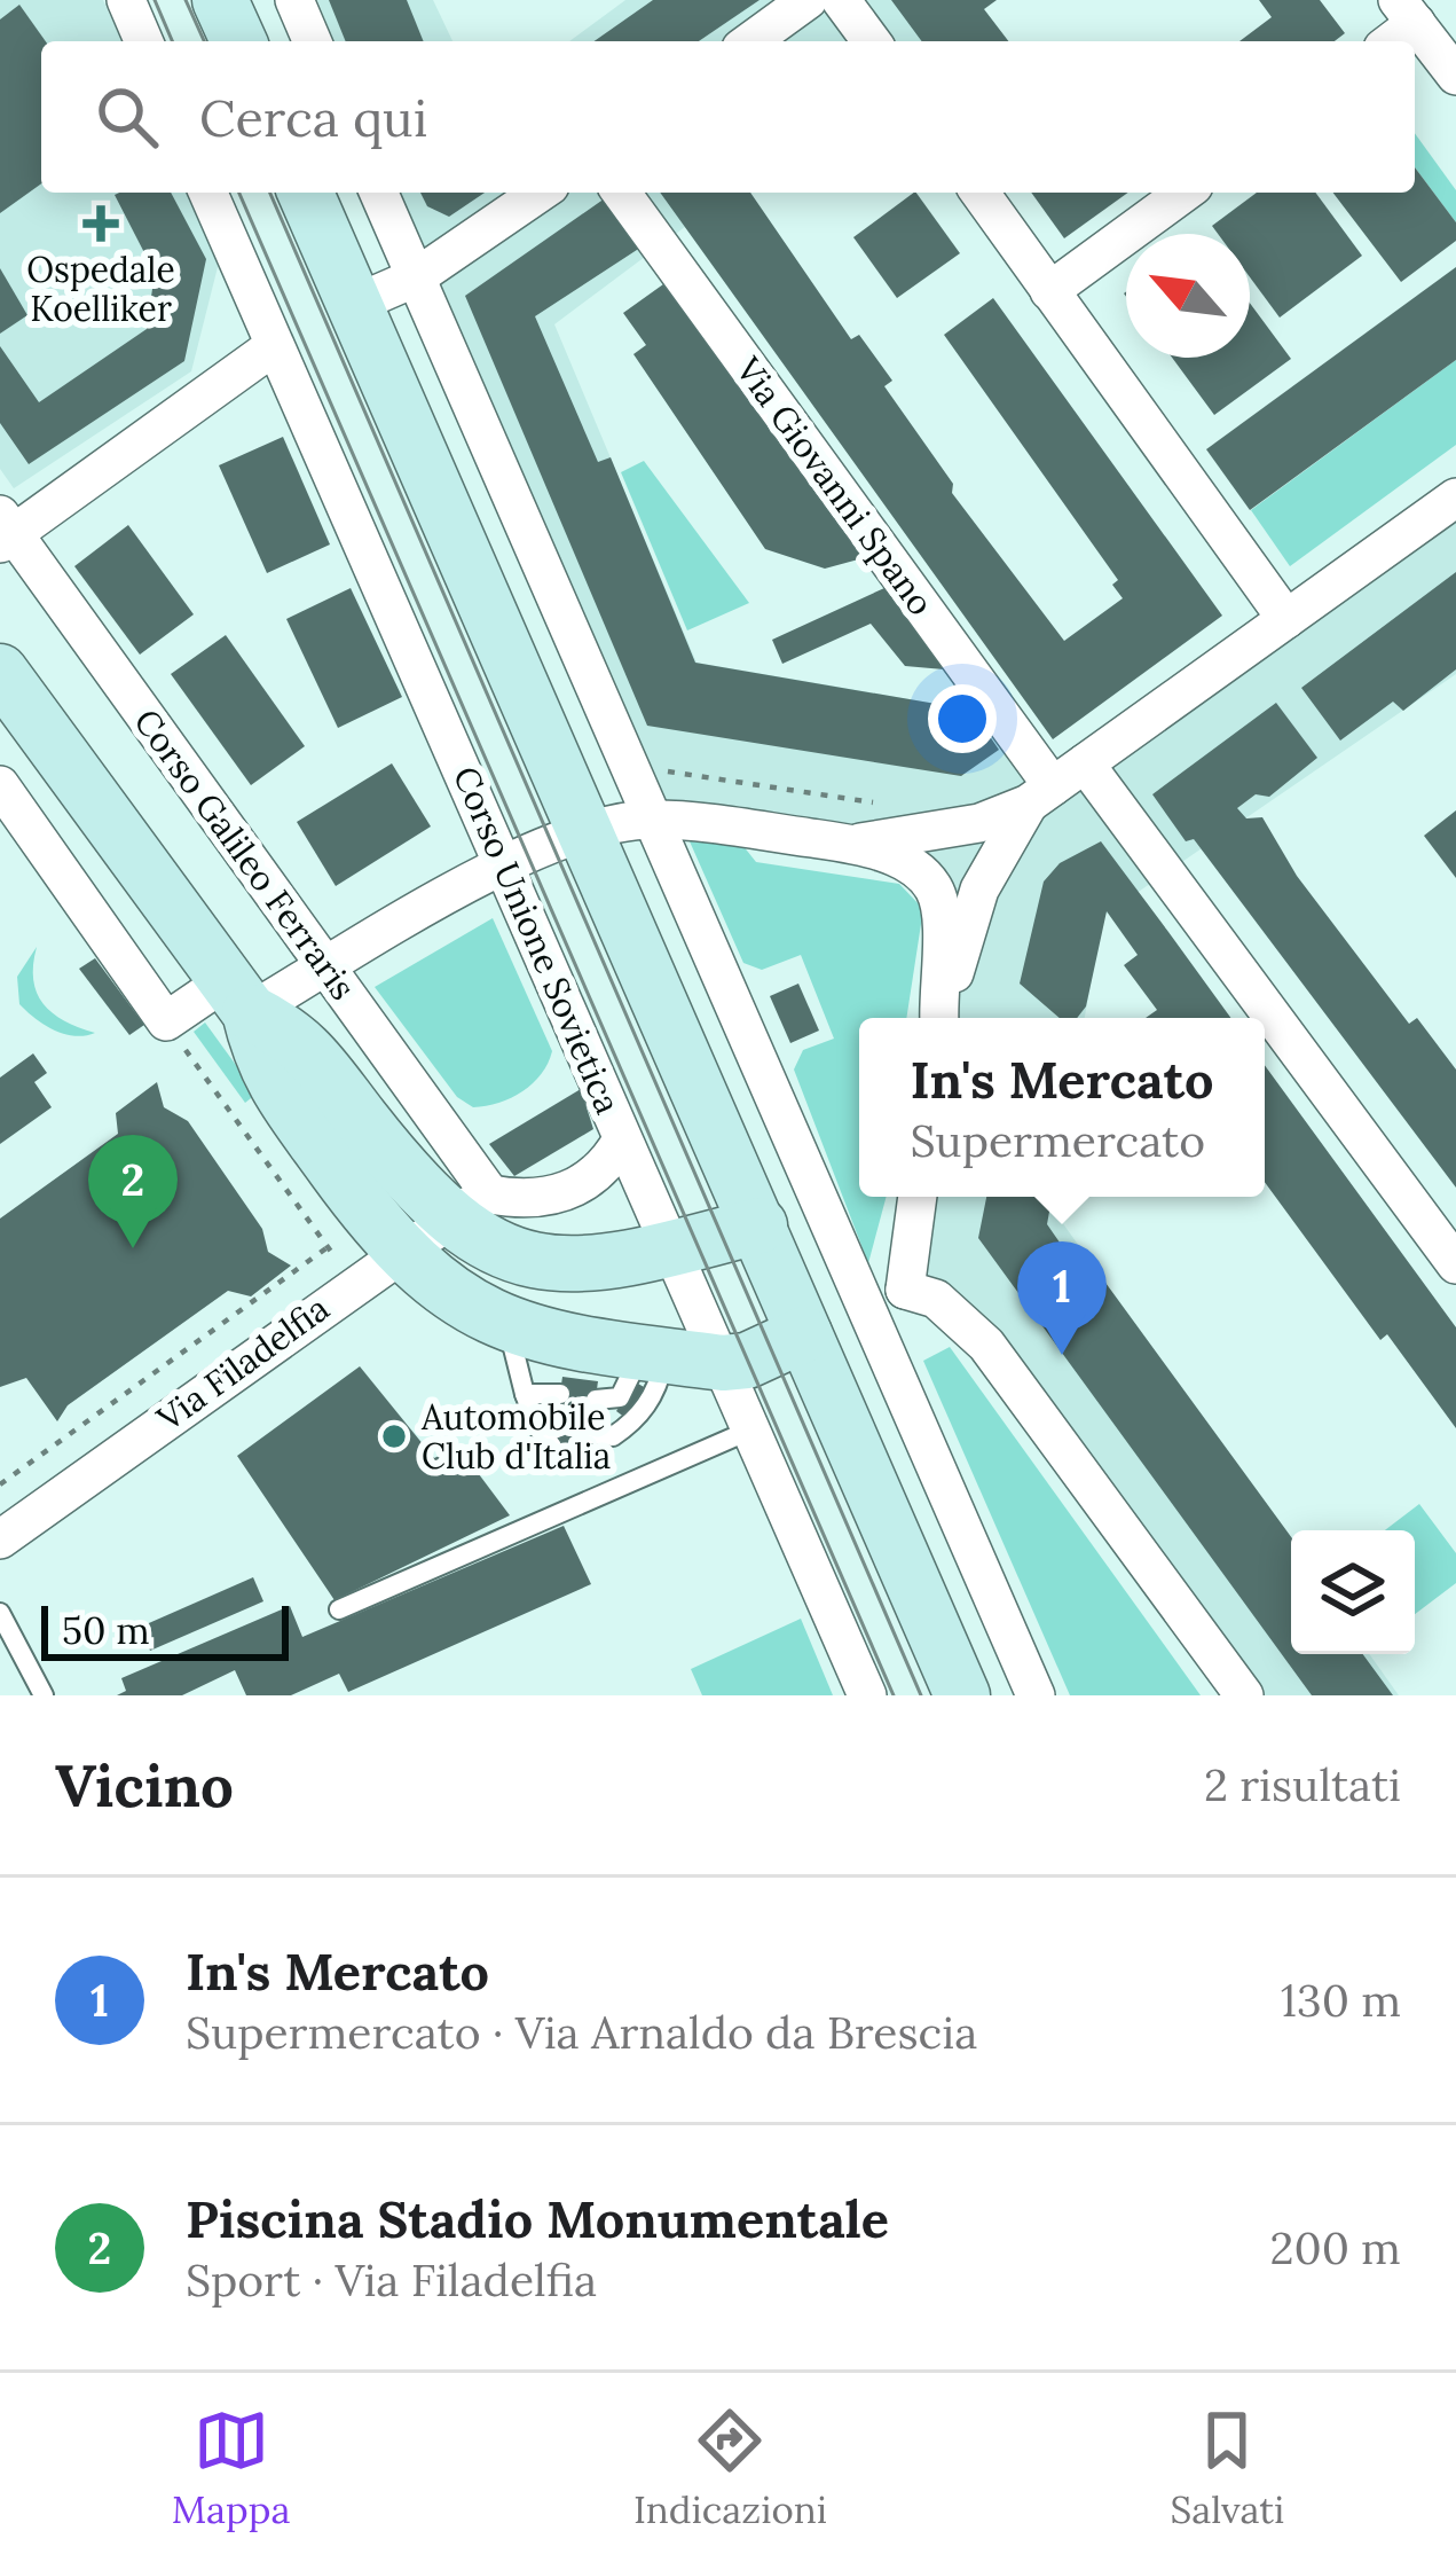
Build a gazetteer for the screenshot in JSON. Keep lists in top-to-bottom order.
{
  "streets": {
    "street": [
      "Via Giovanni Spano",
      "Corso Galileo Ferraris",
      "Corso Unione Sovietica",
      "Via Filadelfia"
    ]
  },
  "crossings": [
    ["Corso Galileo Ferraris", "Via Filadelfia"]
  ],
  "places": {
    "health": ["Ospedale Koelliker"],
    "other": ["Automobile Club d'Italia"]
  },
  "scale_bar": "50 m",
  "north": "top left",
  "page": {
    "search": "Cerca qui",
    "popup": ["In's Mercato", "Supermercato"],
    "pins": ["2", "1"],
    "scale": "50 m",
    "heading": ["Vicino", "2 risultati"],
    "list": [
      {
        "mark": "1",
        "name": "In's Mercato",
        "note": "Supermercato · Via Arnaldo da Brescia",
        "value": "130 m"
      },
      {
        "mark": "2",
        "name": "Piscina Stadio Monumentale",
        "note": "Sport · Via Filadelfia",
        "value": "200 m"
      }
    ],
    "nav": ["Mappa", "Indicazioni", "Salvati"]
  }
}
